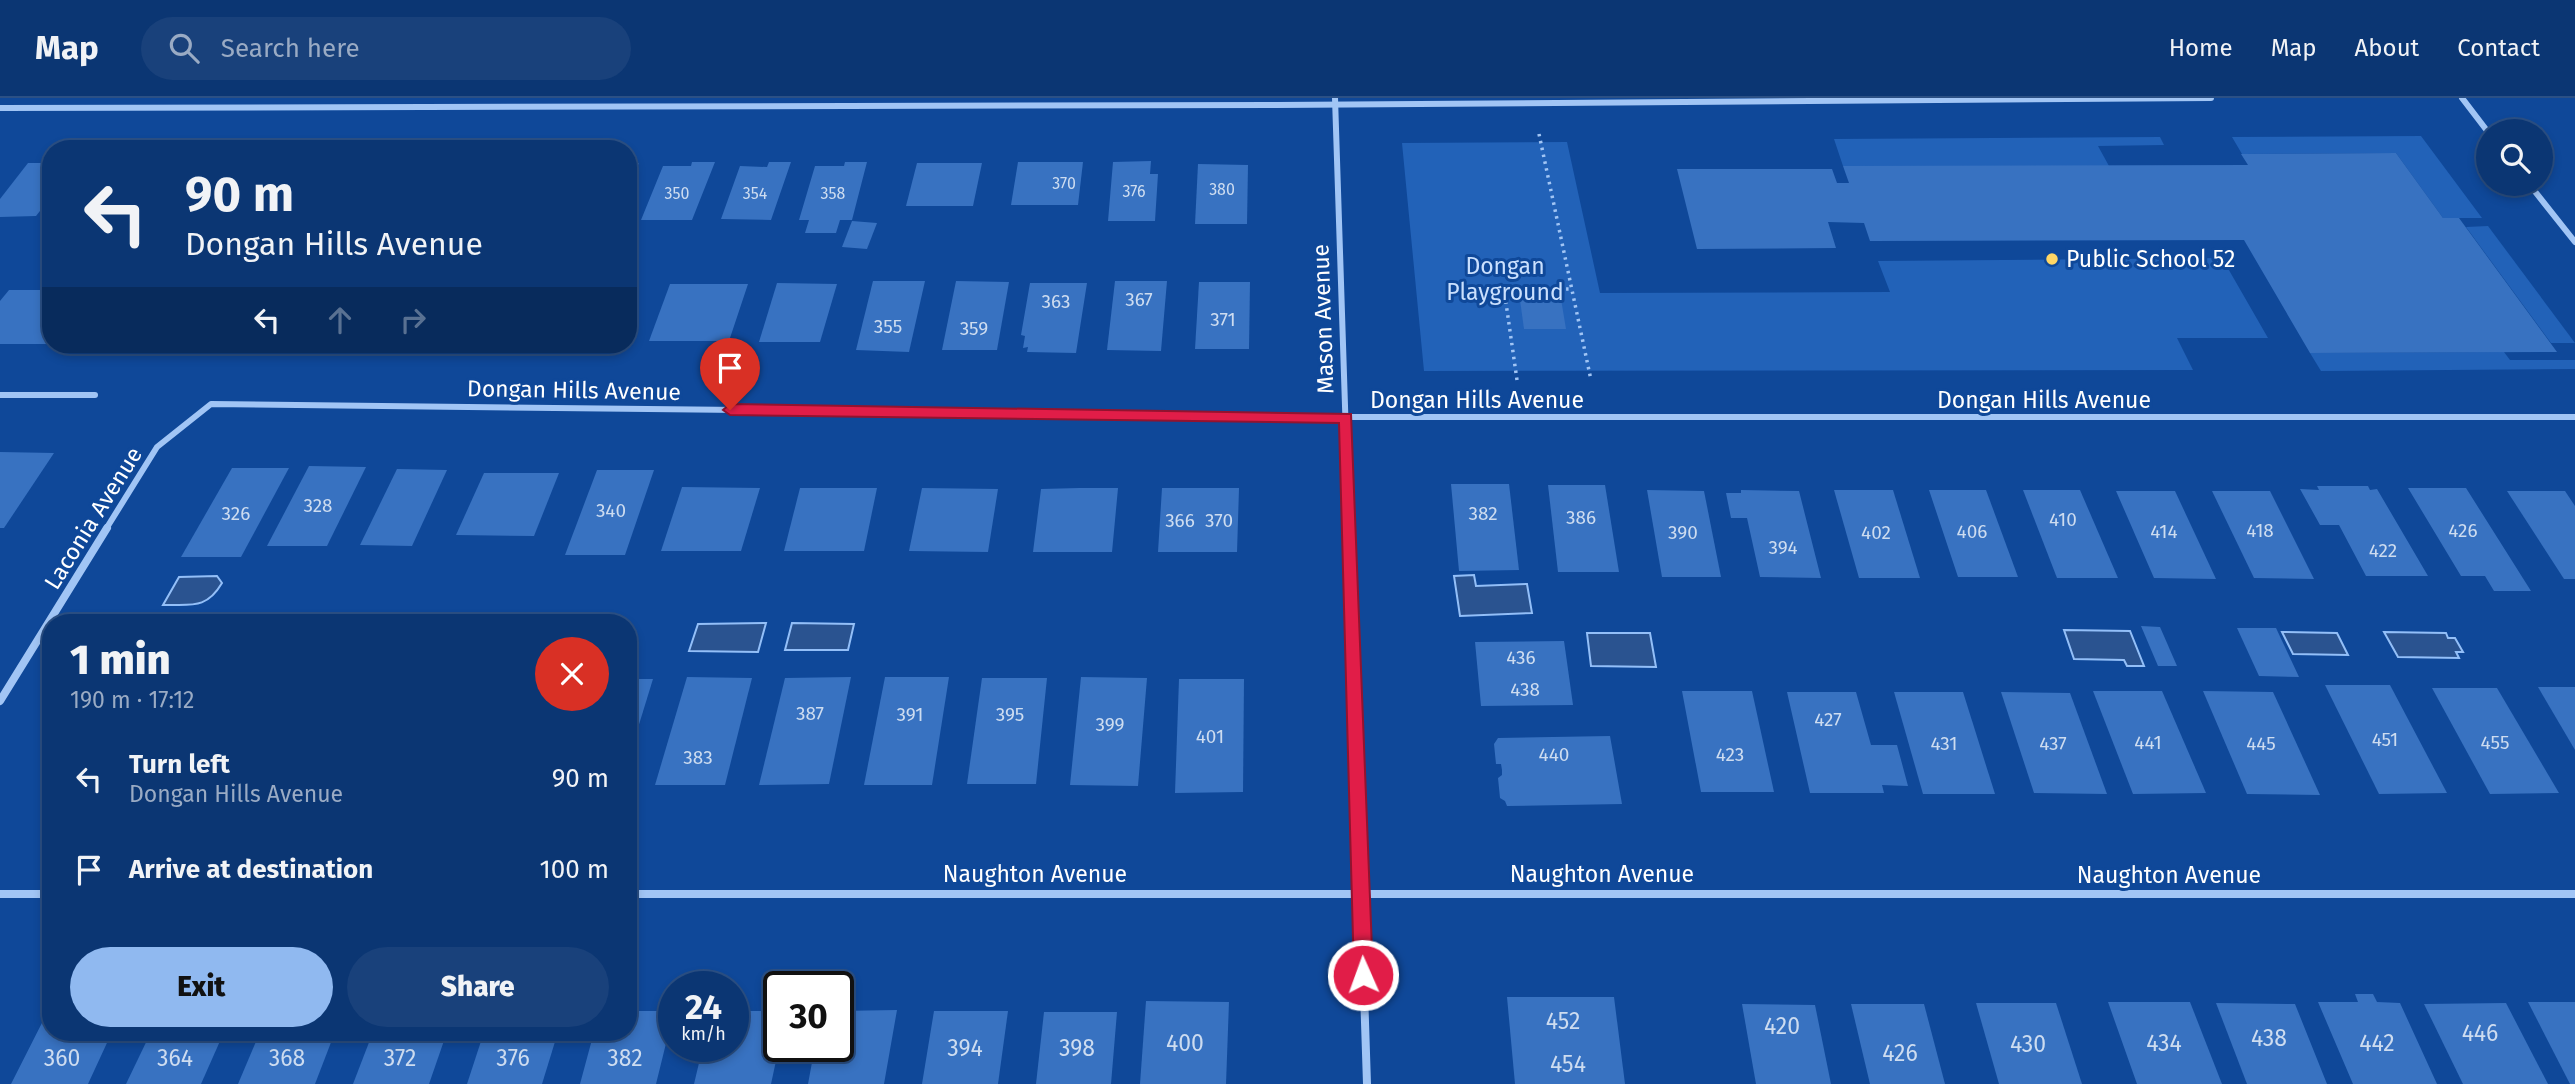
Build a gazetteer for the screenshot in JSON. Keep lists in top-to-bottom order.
{
  "streets": {
    "street": [
      "Mason Avenue",
      "Dongan Hills Avenue",
      "Laconia Avenue",
      "Naughton Avenue"
    ]
  },
  "crossings": [
    ["Mason Avenue", "Dongan Hills Avenue"],
    ["Mason Avenue", "Naughton Avenue"],
    ["Dongan Hills Avenue", "Laconia Avenue"]
  ],
  "parks": ["Dongan Playground"],
  "places": ["Public School 52"],
  "house_numbers": [
    "370",
    "380",
    "376",
    "350",
    "354",
    "358",
    "367",
    "363",
    "371",
    "355",
    "359",
    "328",
    "340",
    "326",
    "382",
    "386",
    "410",
    "366",
    "370",
    "418",
    "426",
    "406",
    "414",
    "390",
    "402",
    "394",
    "422",
    "436",
    "438",
    "387",
    "391",
    "395",
    "427",
    "399",
    "401",
    "451",
    "441",
    "455",
    "431",
    "437",
    "445",
    "440",
    "423",
    "383",
    "452",
    "420",
    "446",
    "438",
    "400",
    "434",
    "442",
    "430",
    "394",
    "398",
    "426",
    "360",
    "364",
    "368",
    "372",
    "376",
    "382",
    "454"
  ],
  "page": {
    "header": "Map",
    "search": "Search here",
    "nav": [
      "Home",
      "Map",
      "About",
      "Contact"
    ],
    "turn": ["90 m", "Dongan Hills Avenue"],
    "heading": ["1 min", "190 m · 17:12"],
    "list": [
      {
        "name": "Turn left",
        "note": "Dongan Hills Avenue",
        "value": "90 m"
      },
      {
        "name": "Arrive at destination",
        "value": "100 m"
      }
    ],
    "buttons": ["Exit", "Share"],
    "speed": "24 km/h",
    "limit": "30"
  }
}
